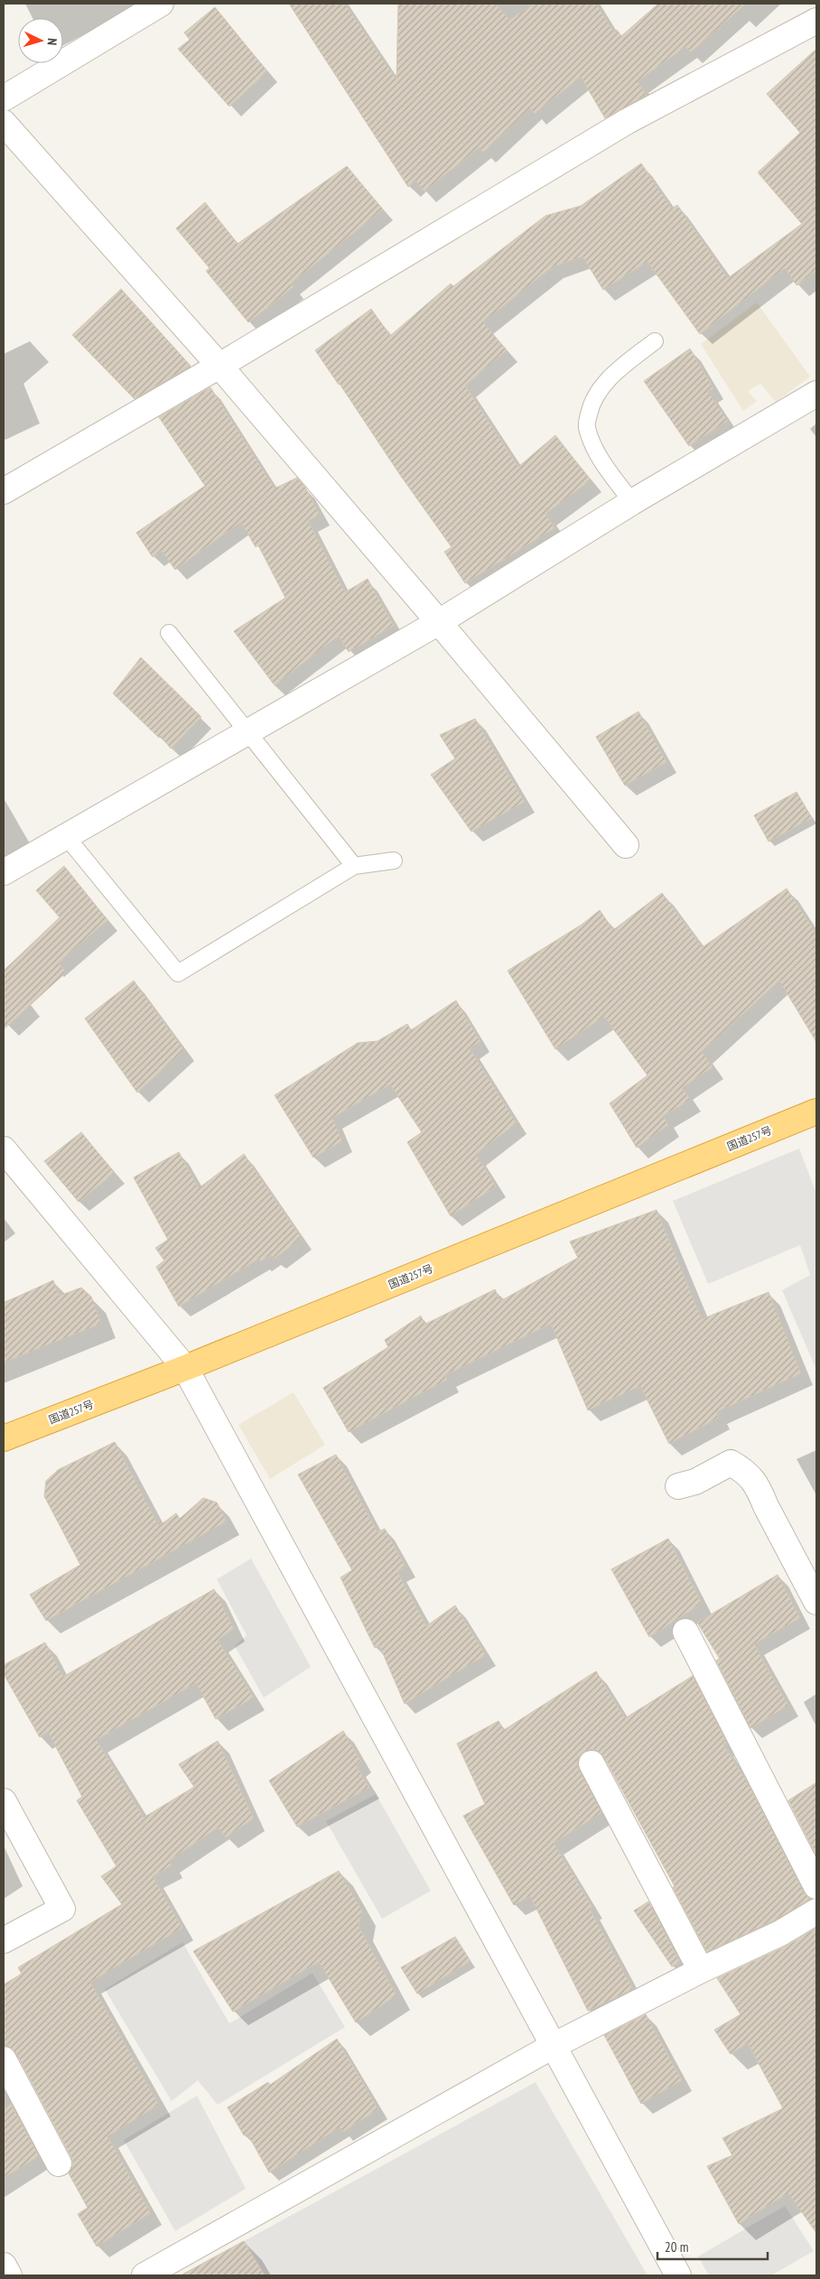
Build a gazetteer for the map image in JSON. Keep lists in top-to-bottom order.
{
  "streets": {
    "highway": ["国道257号"]
  },
  "scale_bar": "20 m",
  "north": "right"
}
